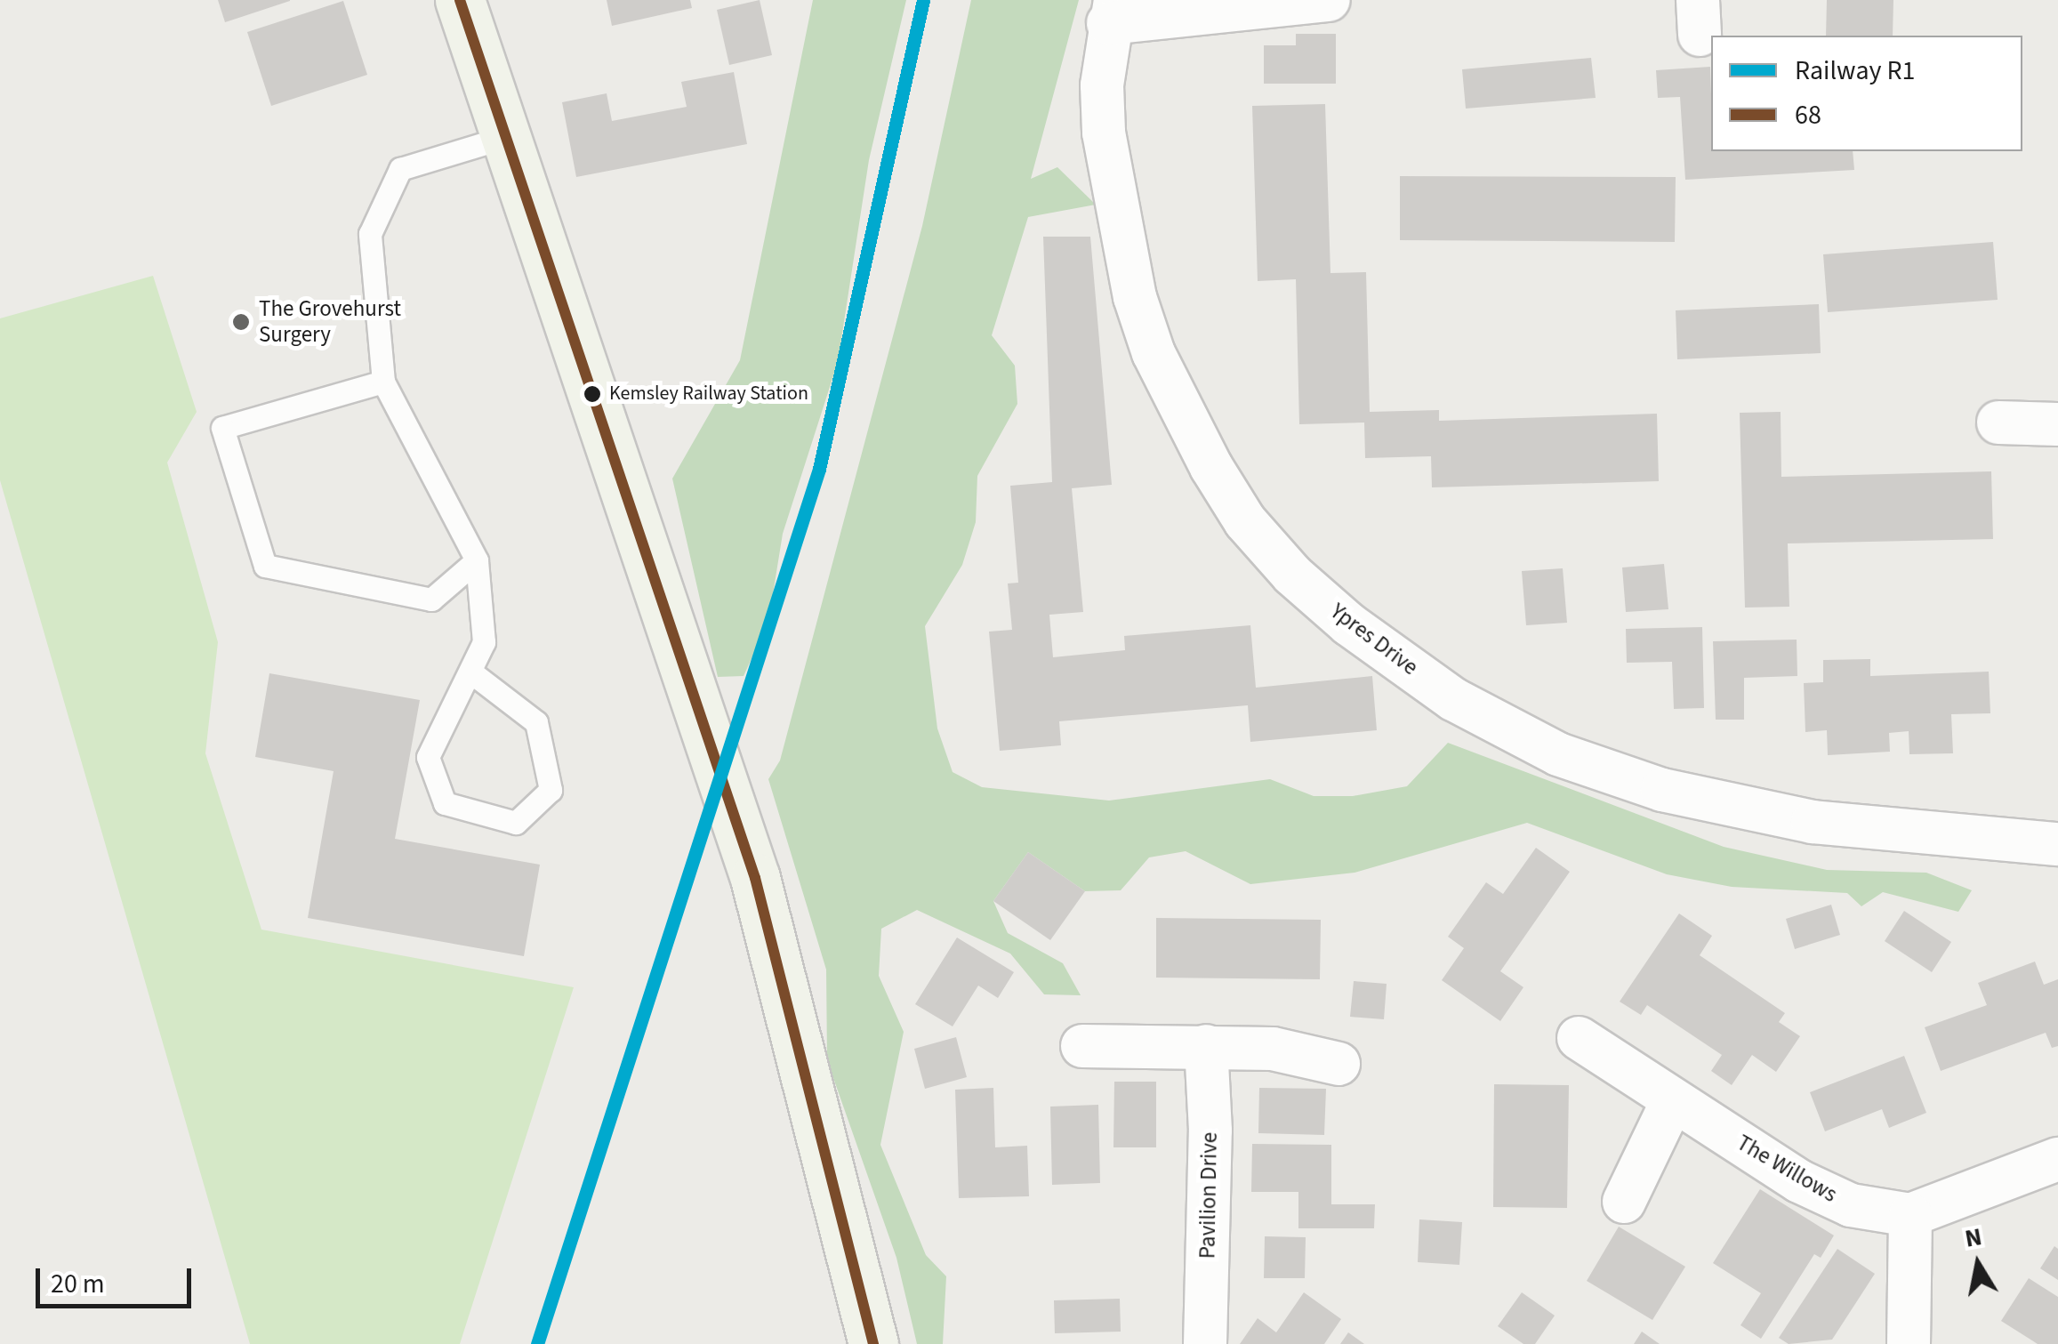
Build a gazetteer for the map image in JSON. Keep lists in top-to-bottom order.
{
  "streets": {
    "street": ["Ypres Drive", "The Willows", "Pavilion Drive"]
  },
  "places": ["The Grovehurst Surgery", "Kemsley Railway Station"],
  "lines": ["rail line R1", "transit line 68"],
  "legend": ["Railway R1", "68"],
  "scale_bar": "20 m",
  "north": "top"
}
